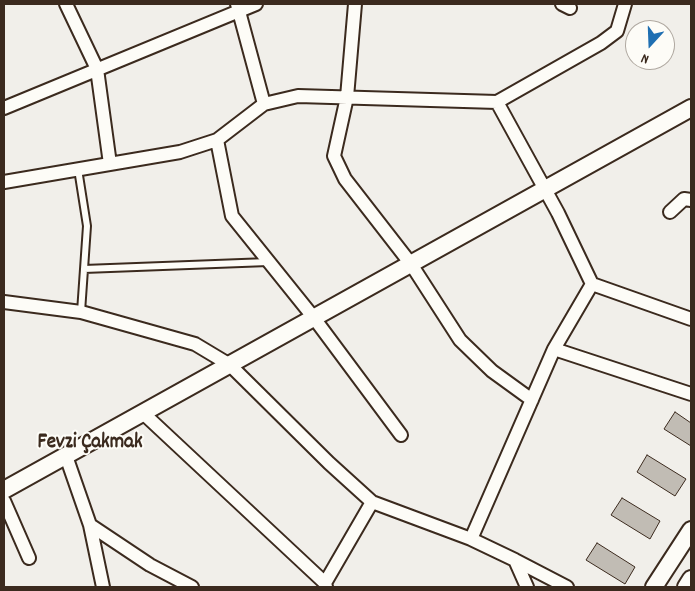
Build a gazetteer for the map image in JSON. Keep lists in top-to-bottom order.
{
  "districts": ["Fevzi Çakmak"],
  "north": "bottom"
}
